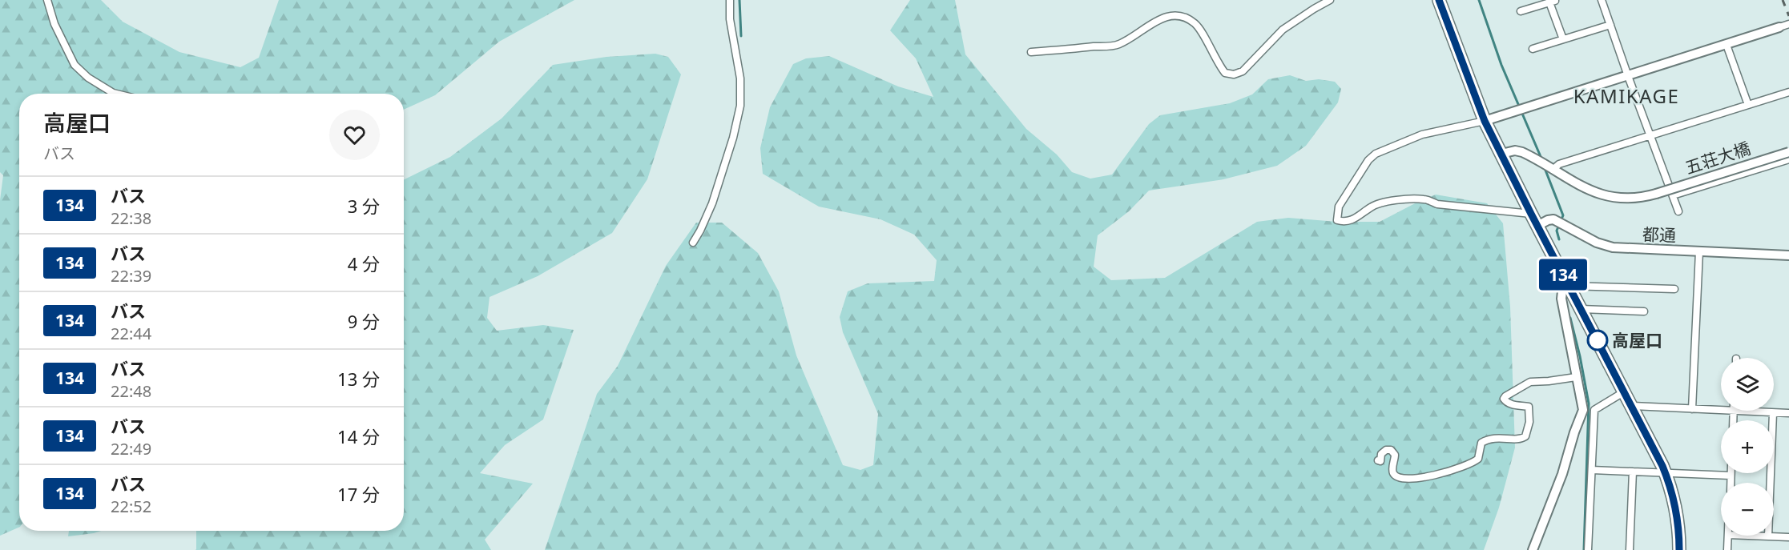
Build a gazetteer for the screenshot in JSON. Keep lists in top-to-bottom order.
{
  "streets": {
    "street": ["五荘大橋", "都通"]
  },
  "districts": ["KAMIKAGE"],
  "places": ["高屋口"],
  "lines": ["bus line 134"],
  "page": {
    "on_map": "134",
    "heading": ["高屋口", "バス"],
    "list": [
      {
        "mark": "134",
        "name": "バス",
        "note": "22:38",
        "value": "3 分"
      },
      {
        "mark": "134",
        "name": "バス",
        "note": "22:39",
        "value": "4 分"
      },
      {
        "mark": "134",
        "name": "バス",
        "note": "22:44",
        "value": "9 分"
      },
      {
        "mark": "134",
        "name": "バス",
        "note": "22:48",
        "value": "13 分"
      },
      {
        "mark": "134",
        "name": "バス",
        "note": "22:49",
        "value": "14 分"
      },
      {
        "mark": "134",
        "name": "バス",
        "note": "22:52",
        "value": "17 分"
      }
    ],
    "map_buttons": ["+", "−"]
  }
}
